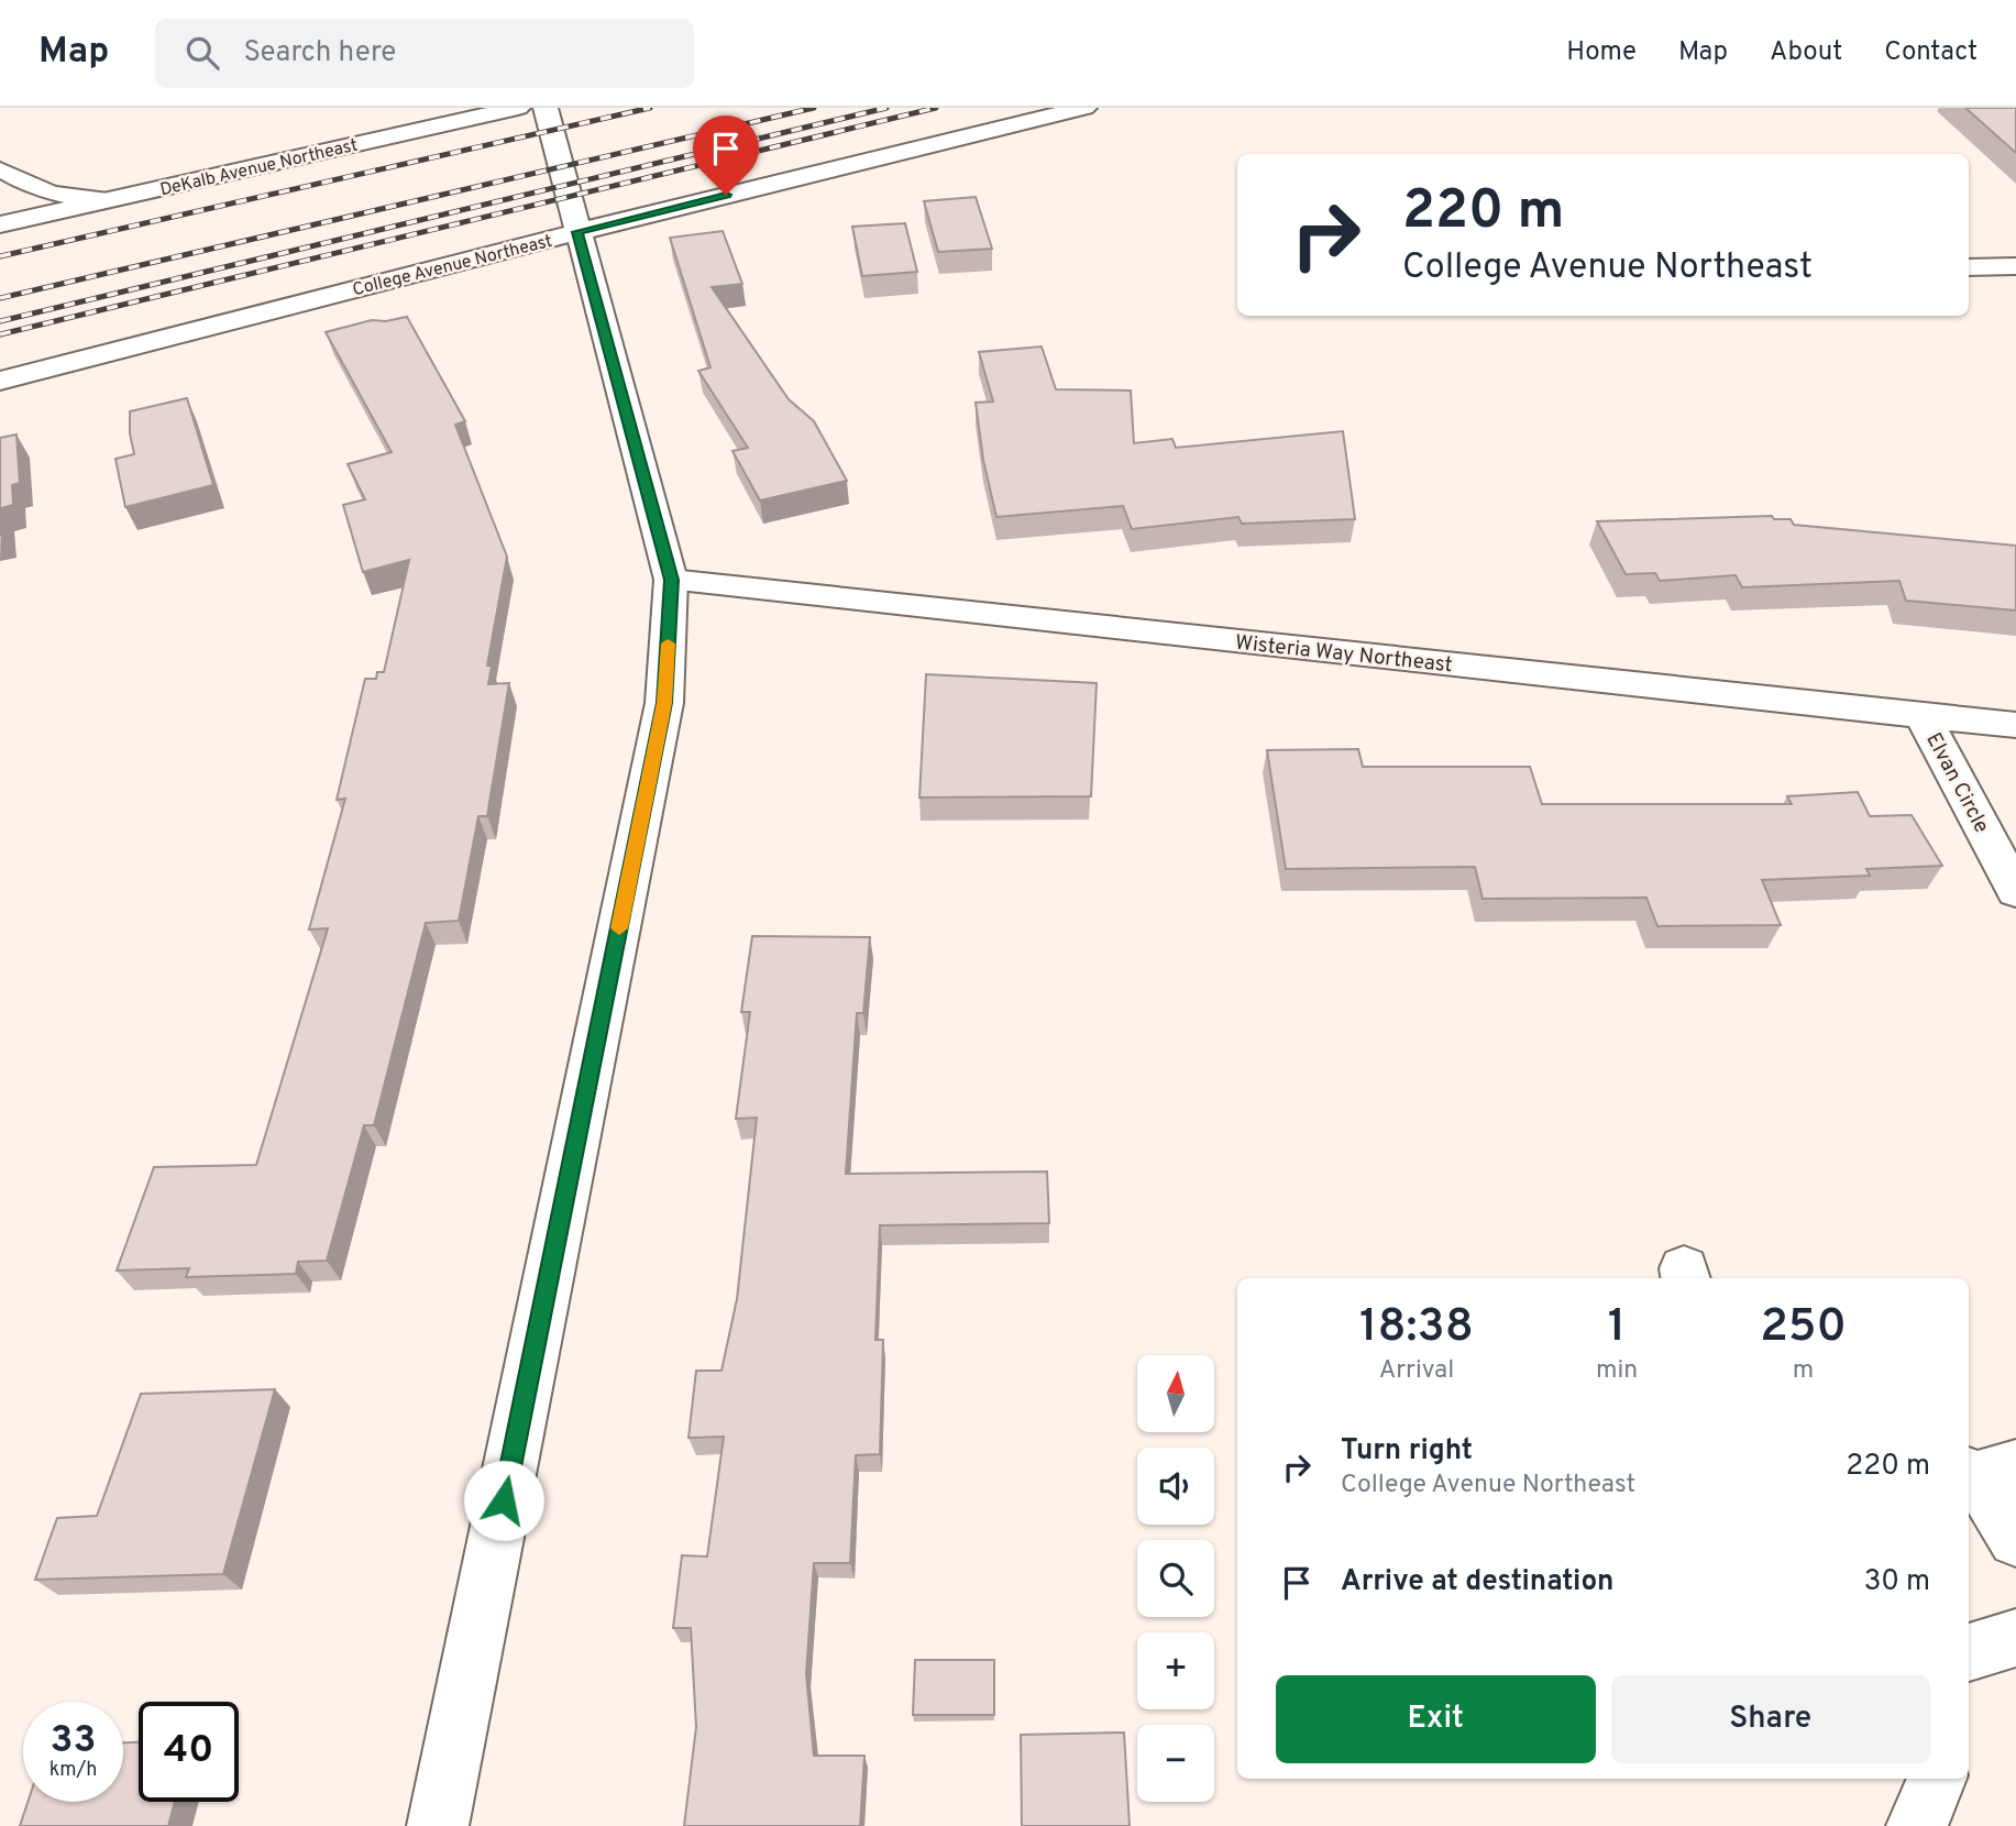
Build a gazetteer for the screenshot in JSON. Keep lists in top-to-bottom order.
{
  "streets": {
    "street": [
      "DeKalb Avenue Northeast",
      "College Avenue Northeast",
      "Wisteria Way Northeast",
      "Elvan Circle"
    ]
  },
  "crossings": [
    ["Wisteria Way Northeast", "Elvan Circle"]
  ],
  "north": "top",
  "page": {
    "header": "Map",
    "search": "Search here",
    "nav": [
      "Home",
      "Map",
      "About",
      "Contact"
    ],
    "turn": ["220 m", "College Avenue Northeast"],
    "eta": [
      "18:38",
      "Arrival",
      "1",
      "min",
      "250",
      "m"
    ],
    "map_buttons": ["+", "−"],
    "list": [
      {
        "name": "Turn right",
        "note": "College Avenue Northeast",
        "value": "220 m"
      },
      {
        "name": "Arrive at destination",
        "value": "30 m"
      }
    ],
    "buttons": ["Exit", "Share"],
    "speed": "33 km/h",
    "limit": "40"
  }
}
